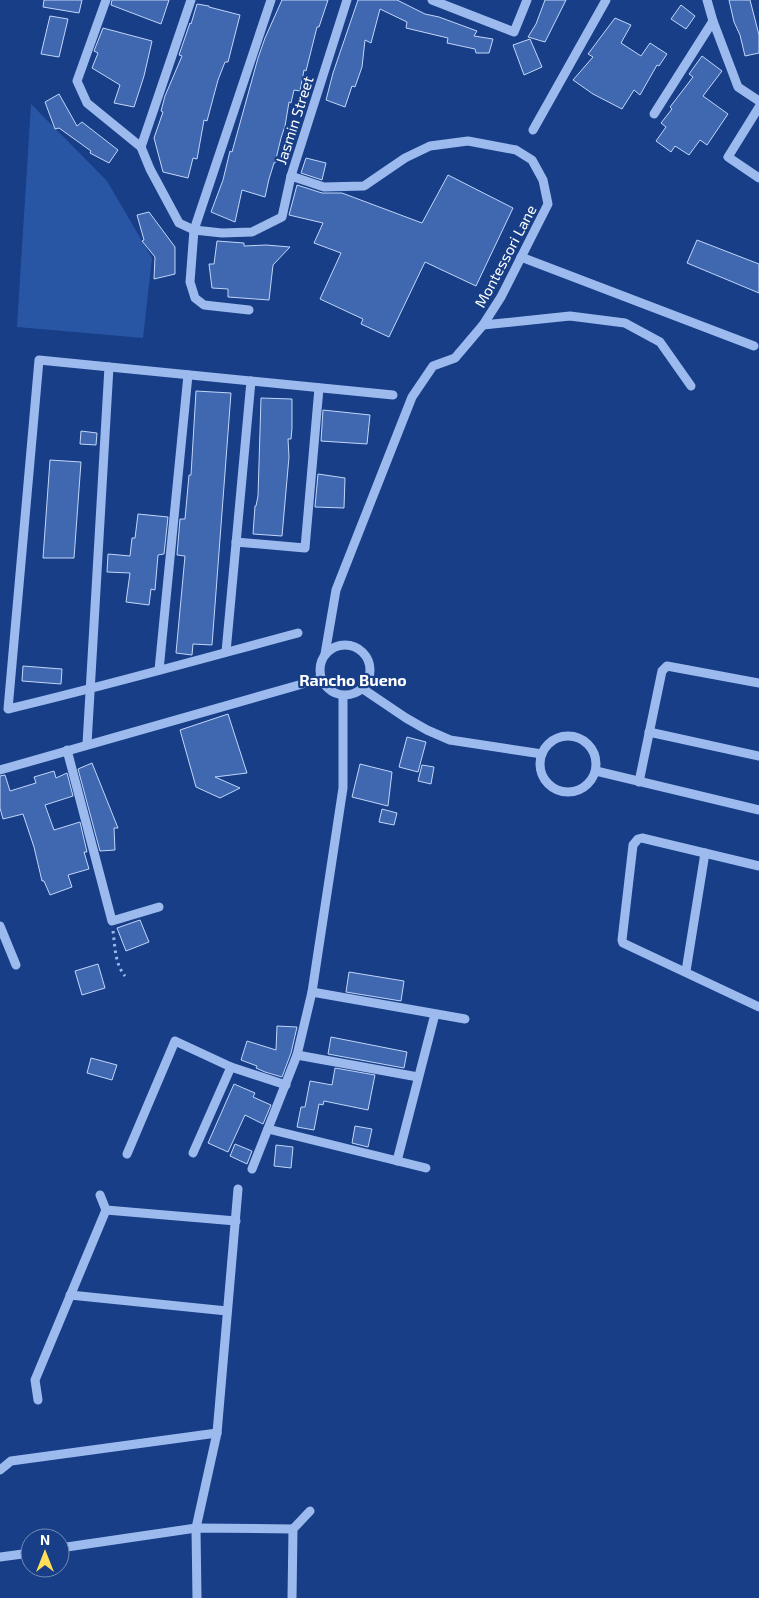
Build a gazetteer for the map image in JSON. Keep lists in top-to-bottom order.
{
  "streets": {
    "street": ["Jasmin Street", "Montessori Lane"]
  },
  "crossings": [
    ["Jasmin Street", "Montessori Lane"]
  ],
  "districts": ["Rancho Bueno"],
  "north": "top"
}
